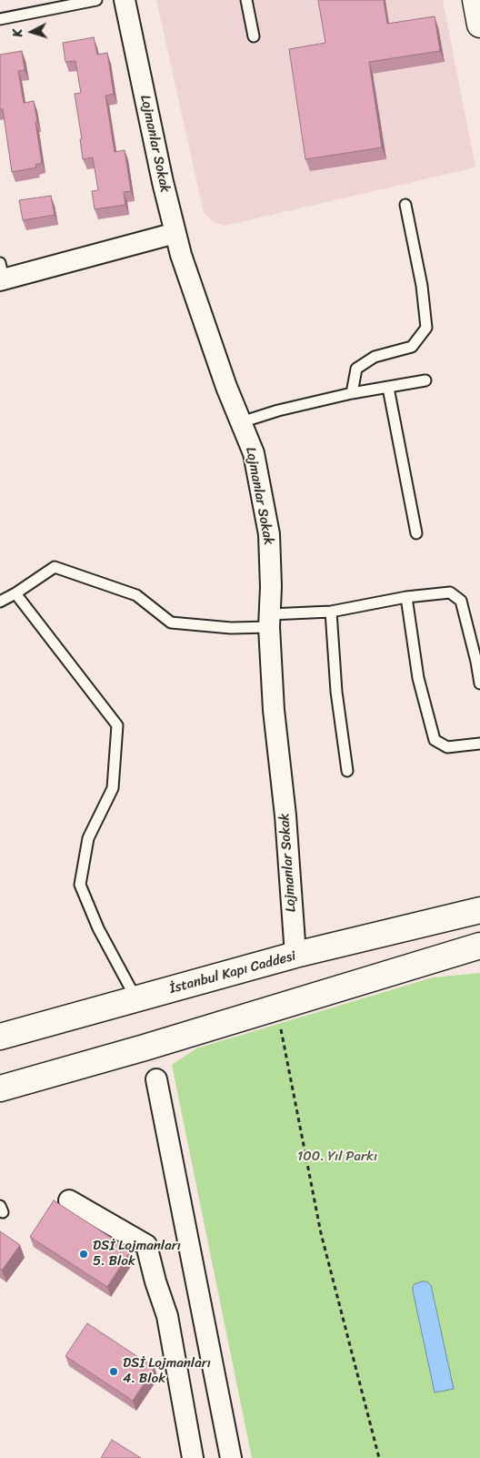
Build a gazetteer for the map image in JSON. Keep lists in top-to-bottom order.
{
  "streets": {
    "main road": ["İstanbul Kapı Caddesi"],
    "street": ["Lojmanlar Sokak"]
  },
  "crossings": [
    ["Lojmanlar Sokak", "İstanbul Kapı Caddesi"]
  ],
  "parks": ["100. Yıl Parkı"],
  "places": ["DSİ Lojmanları 5. Blok", "DSİ Lojmanları 4. Blok"],
  "north": "left"
}
